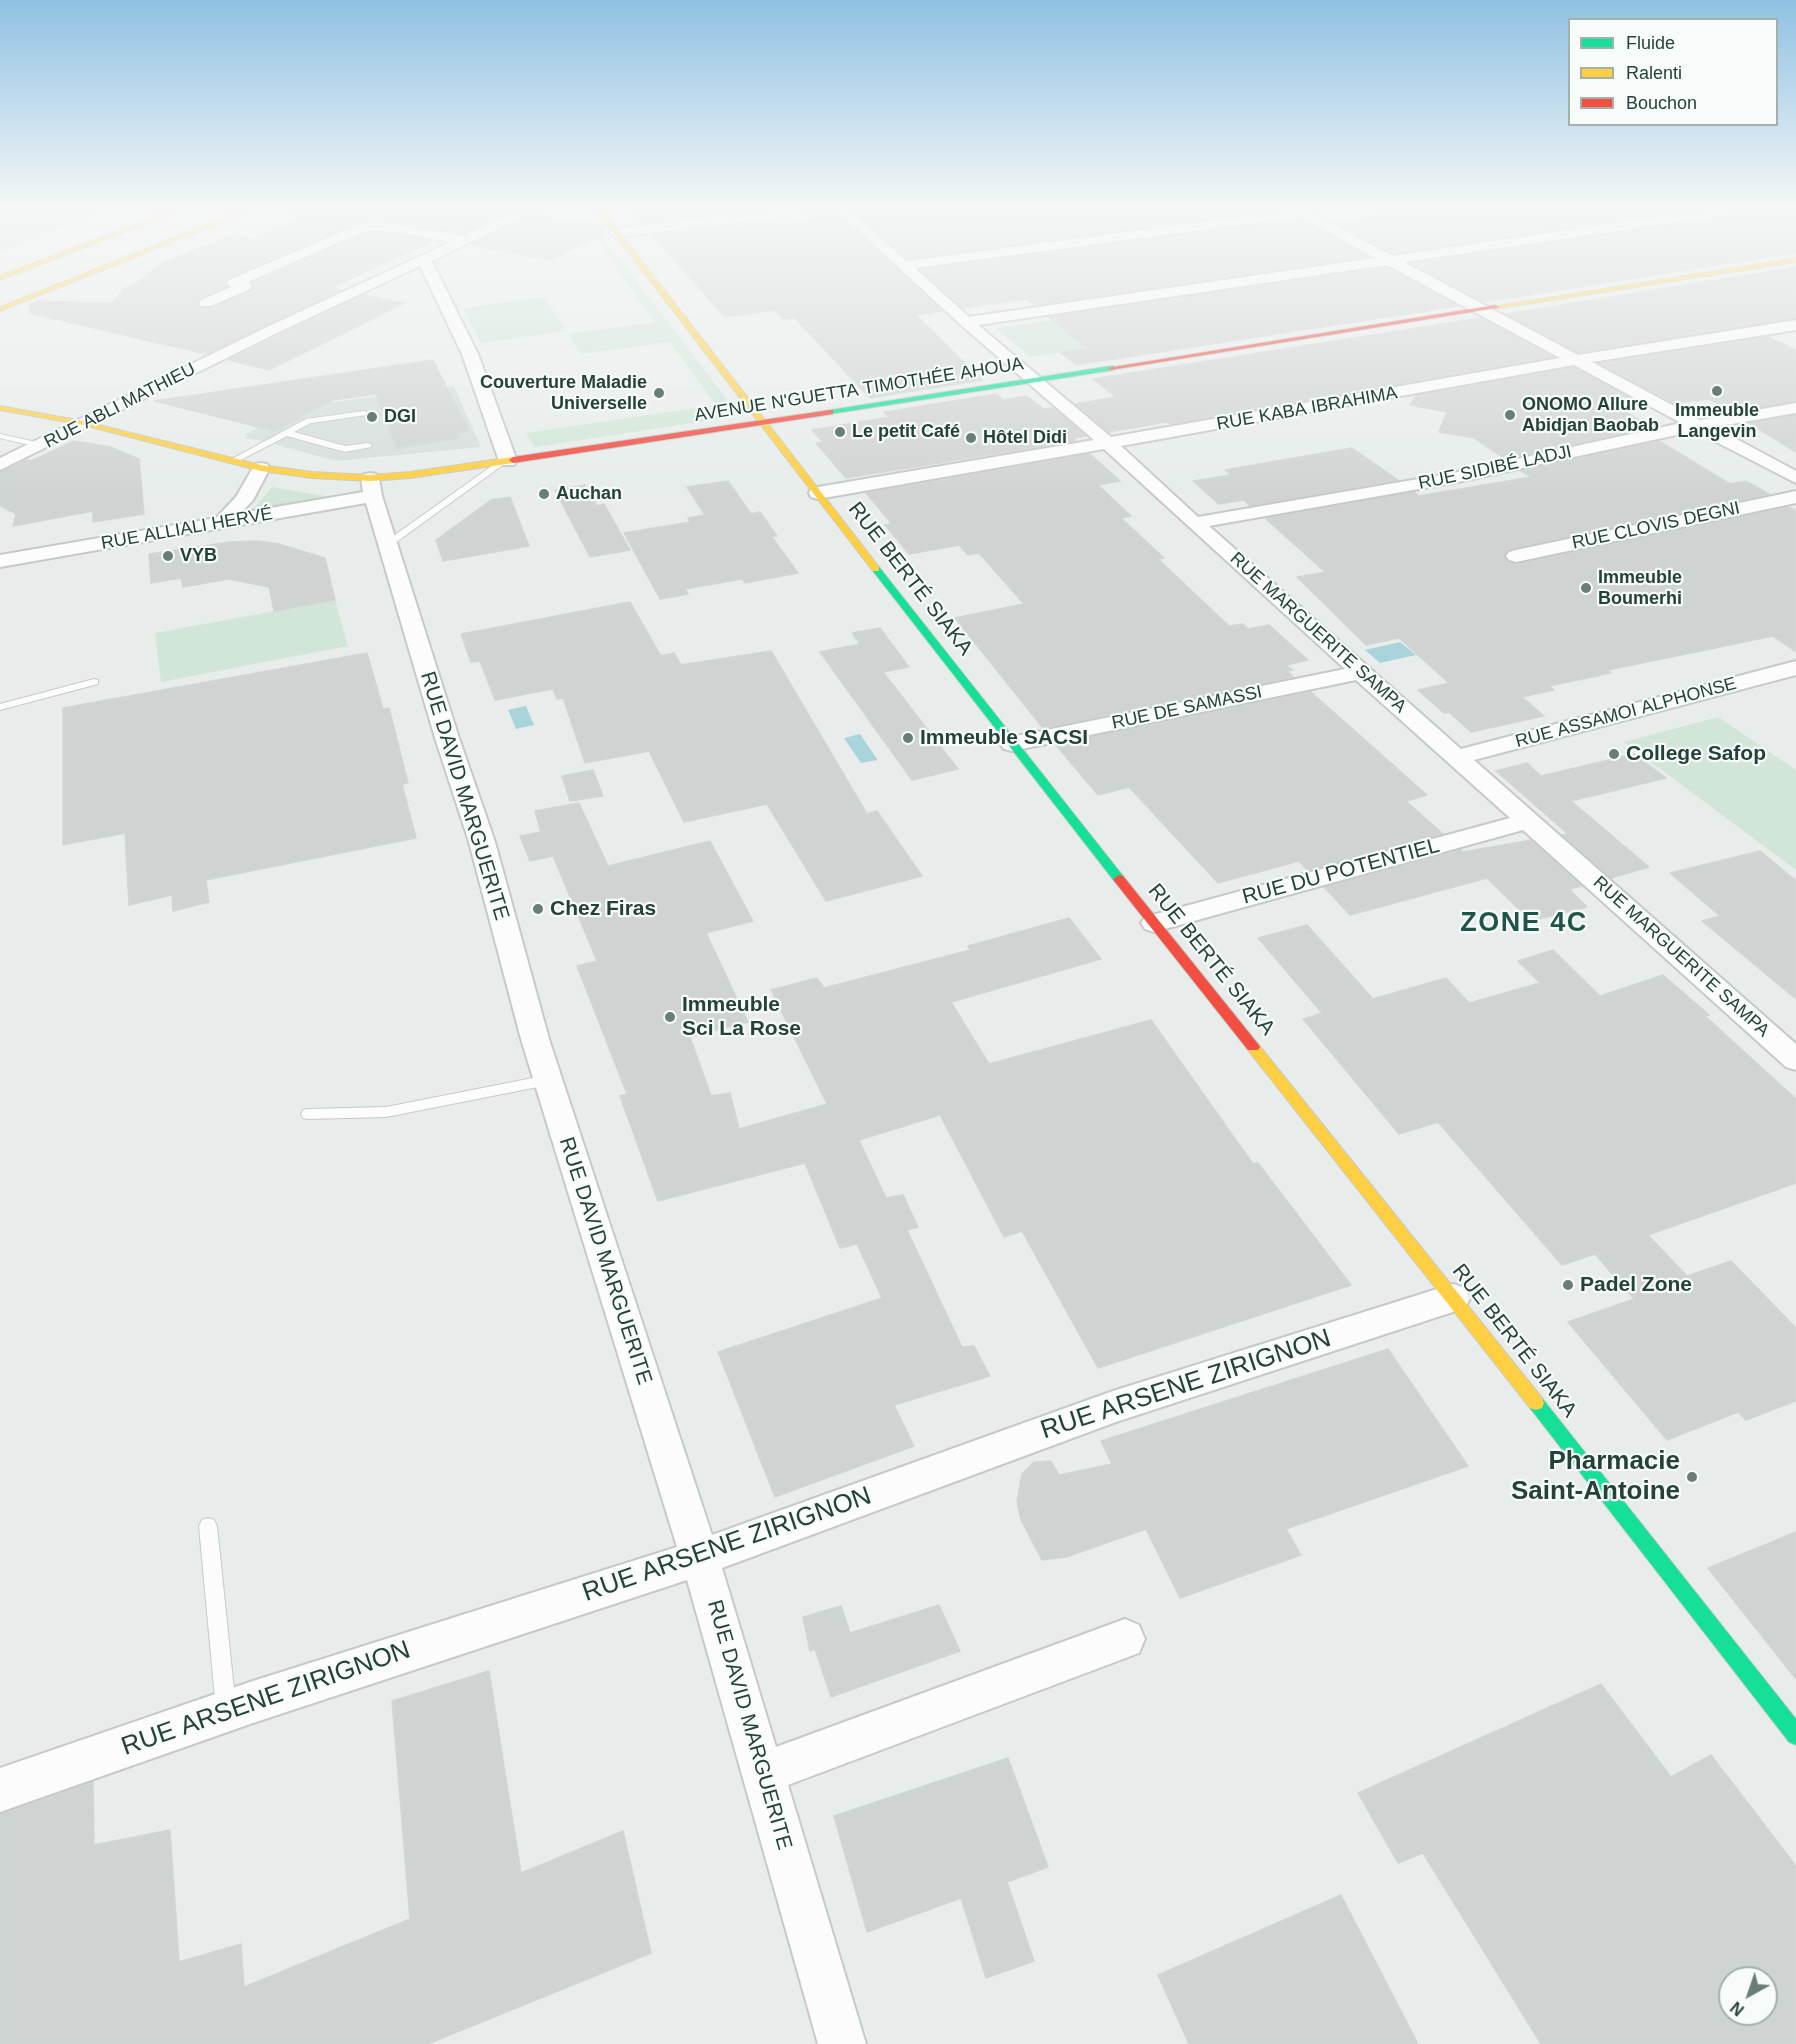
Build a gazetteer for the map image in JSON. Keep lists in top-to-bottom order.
{
  "streets": {
    "main road": ["AVENUE N'GUETTA TIMOTHÉE AHOUA", "RUE BERTÉ SIAKA"],
    "street": [
      "RUE ABLI MATHIEU",
      "RUE KABA IBRAHIMA",
      "RUE SIDIBÉ LADJI",
      "RUE CLOVIS DEGNI",
      "RUE ALLIALI HERVÉ",
      "RUE MARGUERITE SAMPA",
      "RUE DE SAMASSI",
      "RUE ASSAMOI ALPHONSE",
      "RUE DAVID MARGUERITE",
      "RUE DU POTENTIEL",
      "RUE ARSENE ZIRIGNON"
    ]
  },
  "crossings": [
    ["AVENUE N'GUETTA TIMOTHÉE AHOUA", "RUE ABLI MATHIEU"],
    ["AVENUE N'GUETTA TIMOTHÉE AHOUA", "RUE ALLIALI HERVÉ"],
    ["AVENUE N'GUETTA TIMOTHÉE AHOUA", "RUE BERTÉ SIAKA"],
    ["AVENUE N'GUETTA TIMOTHÉE AHOUA", "RUE MARGUERITE SAMPA"],
    ["AVENUE N'GUETTA TIMOTHÉE AHOUA", "RUE DAVID MARGUERITE"],
    ["RUE KABA IBRAHIMA", "RUE BERTÉ SIAKA"],
    ["RUE KABA IBRAHIMA", "RUE MARGUERITE SAMPA"],
    ["RUE SIDIBÉ LADJI", "RUE MARGUERITE SAMPA"],
    ["RUE ALLIALI HERVÉ", "RUE DAVID MARGUERITE"],
    ["RUE BERTÉ SIAKA", "RUE DE SAMASSI"],
    ["RUE BERTÉ SIAKA", "RUE DU POTENTIEL"],
    ["RUE BERTÉ SIAKA", "RUE ARSENE ZIRIGNON"],
    ["RUE MARGUERITE SAMPA", "RUE DE SAMASSI"],
    ["RUE MARGUERITE SAMPA", "RUE ASSAMOI ALPHONSE"],
    ["RUE MARGUERITE SAMPA", "RUE DU POTENTIEL"],
    ["RUE DAVID MARGUERITE", "RUE ARSENE ZIRIGNON"]
  ],
  "districts": ["ZONE 4C"],
  "places": [
    "Immeuble Langevin",
    "Couverture Maladie Universelle",
    "ONOMO Allure Abidjan Baobab",
    "DGI",
    "Le petit Café",
    "Hôtel Didi",
    "Auchan",
    "VYB",
    "Immeuble Boumerhi",
    "Immeuble SACSI",
    "College Safop",
    "Chez Firas",
    "Immeuble Sci La Rose",
    "Padel Zone",
    "Pharmacie Saint-Antoine"
  ],
  "legend": ["Fluide", "Ralenti", "Bouchon"],
  "north": "bottom left"
}
